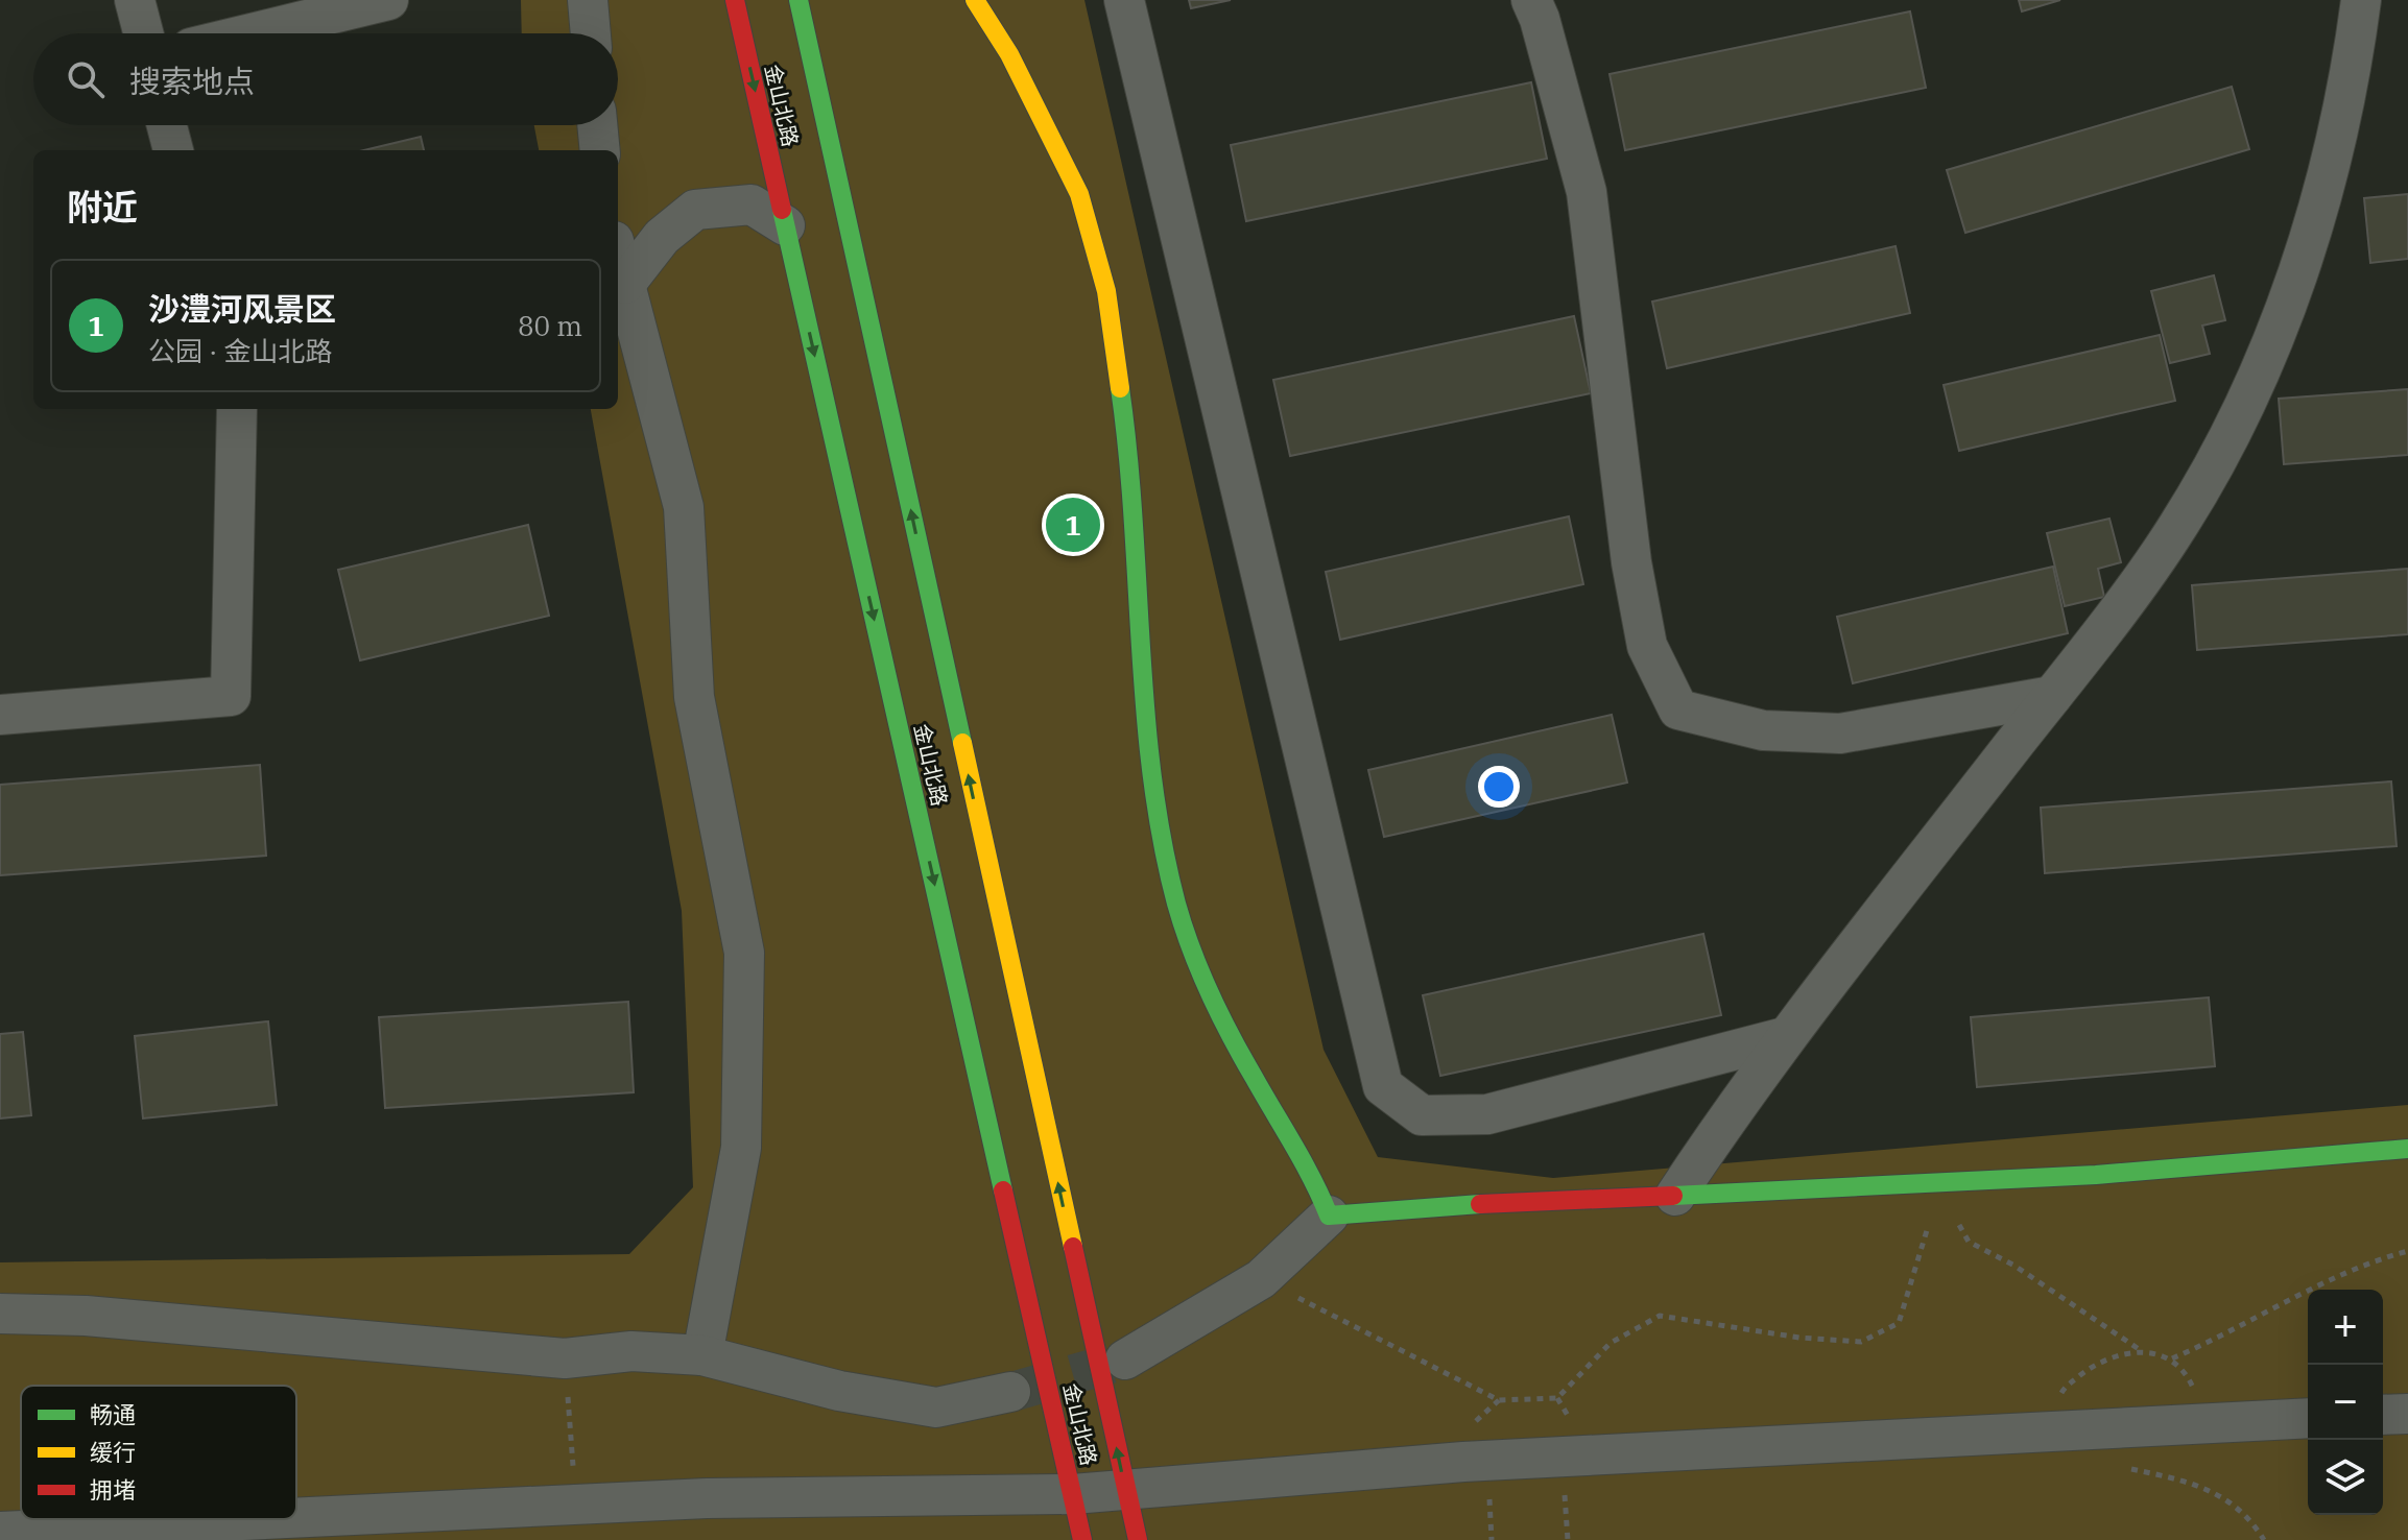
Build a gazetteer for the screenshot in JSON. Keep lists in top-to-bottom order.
{
  "streets": {
    "main road": ["金山北路"]
  },
  "legend": ["畅通", "缓行", "拥堵"],
  "page": {
    "search": "搜索地点",
    "heading": "附近",
    "list": [
      {
        "mark": "1",
        "name": "沙澧河风景区",
        "note": "公园 · 金山北路",
        "value": "80 m"
      }
    ],
    "pins": "1",
    "map_buttons": ["+", "−"]
  }
}
